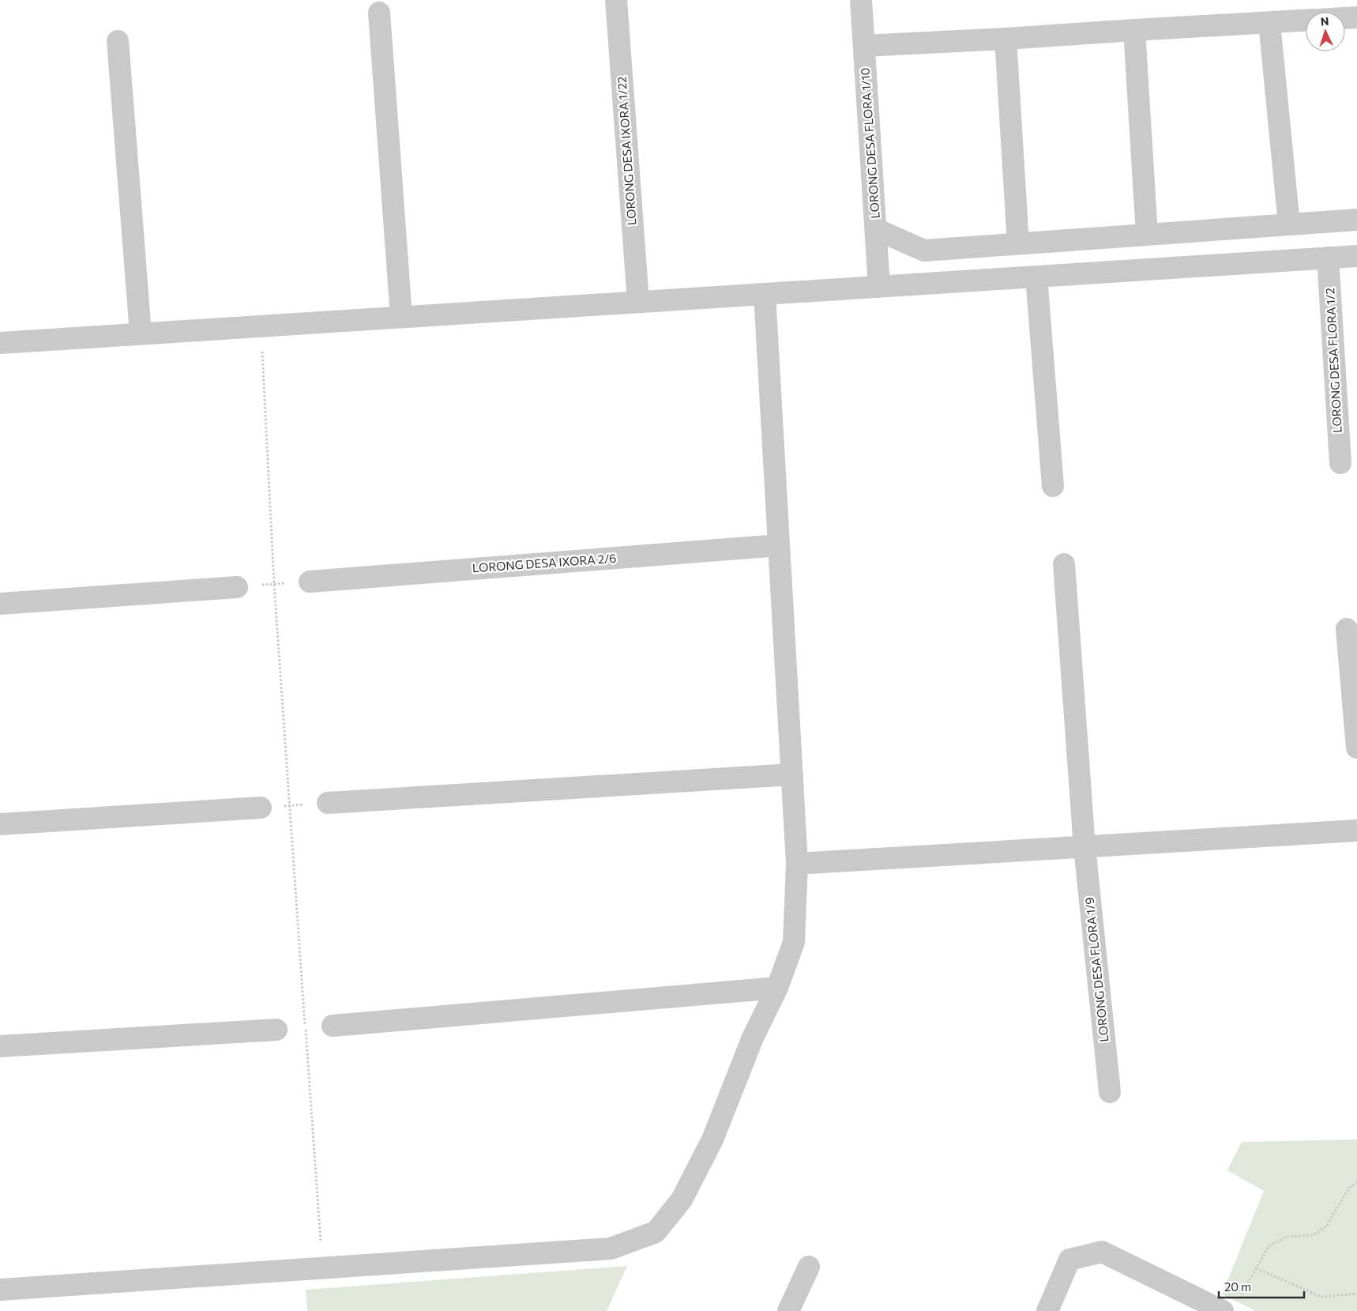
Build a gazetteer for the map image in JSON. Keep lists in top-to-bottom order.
{
  "streets": {
    "street": [
      "LORONG DESA FLORA 1/10",
      "LORONG DESA IXORA 1/22",
      "LORONG DESA FLORA 1/2",
      "LORONG DESA IXORA 2/6",
      "LORONG DESA FLORA 1/9"
    ]
  },
  "scale_bar": "20 m",
  "north": "top"
}
